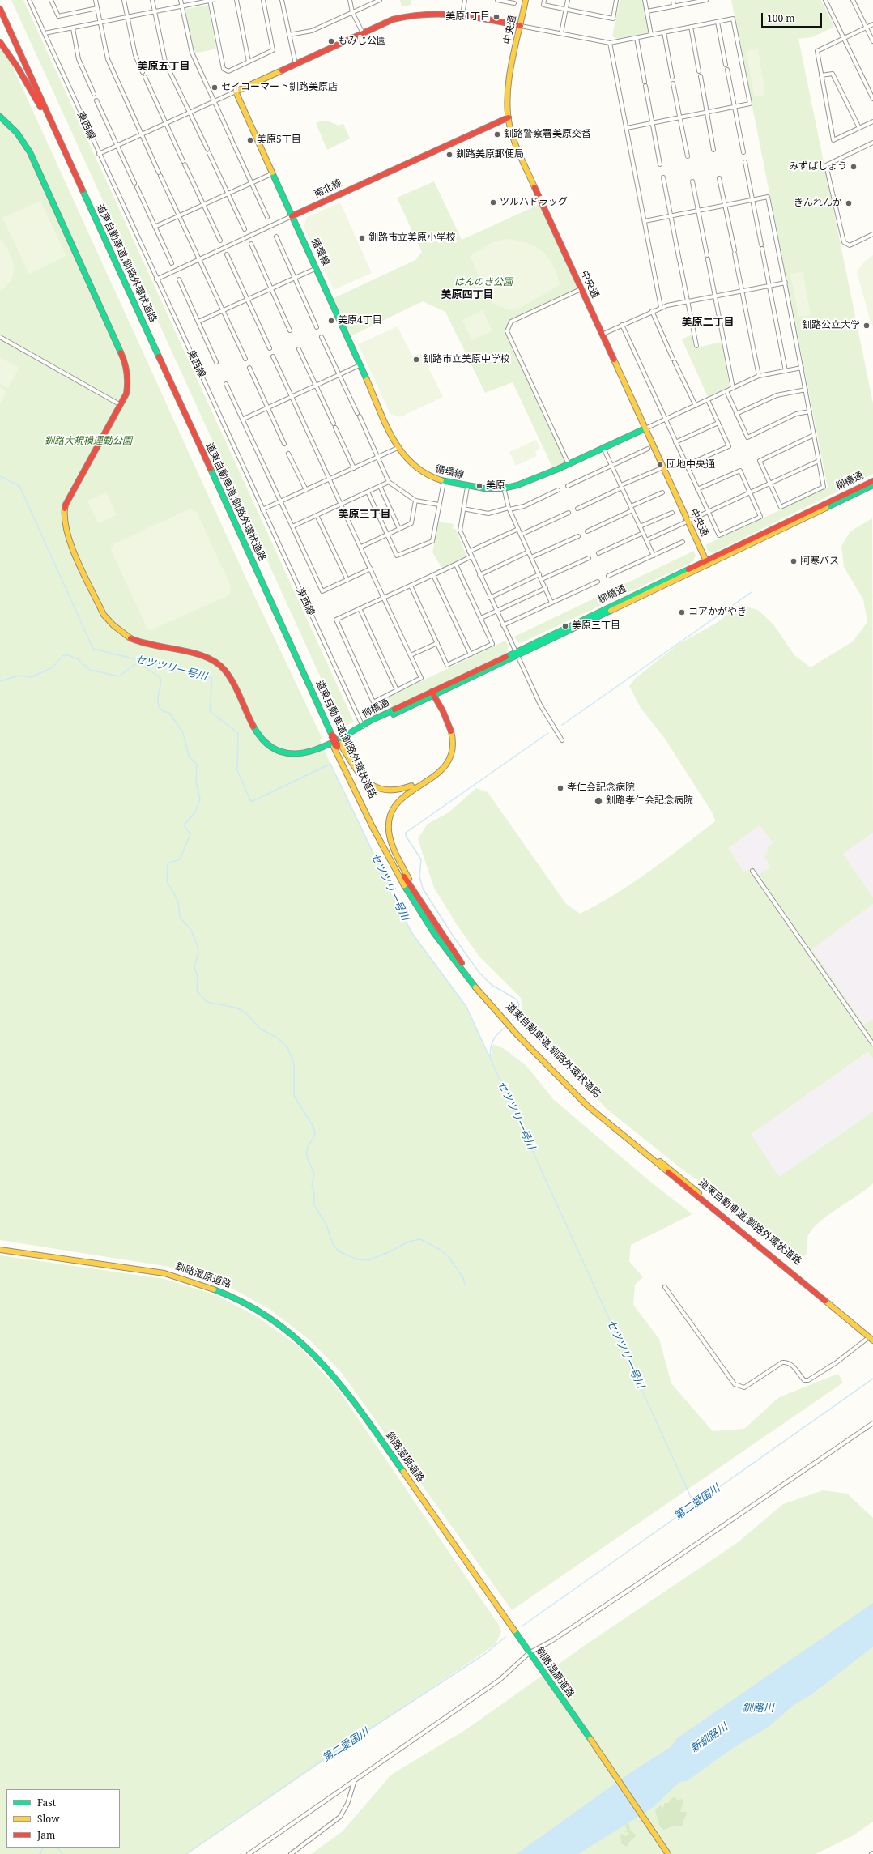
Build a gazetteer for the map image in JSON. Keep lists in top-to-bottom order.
{
  "streets": {
    "main road": [
      "中央通",
      "南北線",
      "循環線",
      "道東自動車道;釧路外環状道路",
      "柳橋通",
      "釧路湿原道路"
    ],
    "street": ["東西線"]
  },
  "crossings": [
    ["中央通", "南北線"],
    ["中央通", "循環線"],
    ["中央通", "柳橋通"],
    ["東西線", "南北線"],
    ["東西線", "柳橋通"],
    ["南北線", "循環線"]
  ],
  "districts": [
    "美原五丁目",
    "美原四丁目",
    "美原二丁目",
    "美原三丁目"
  ],
  "water": [
    "セツツリ一号川",
    "第二愛国川",
    "釧路川",
    "新釧路川"
  ],
  "parks": ["はんのき公園", "釧路大規模運動公園"],
  "places": [
    "美原1丁目",
    "もみじ公園",
    "セイコーマート釧路美原店",
    "釧路警察署美原交番",
    "美原5丁目",
    "釧路美原郵便局",
    "みずばしょう",
    "ツルハドラッグ",
    "きんれんか",
    "釧路市立美原小学校",
    "美原4丁目",
    "釧路公立大学",
    "釧路市立美原中学校",
    "団地中央通",
    "美原",
    "阿寒バス",
    "コアかがやき",
    "美原三丁目",
    "孝仁会記念病院",
    "釧路孝仁会記念病院"
  ],
  "legend": ["Fast", "Slow", "Jam"],
  "scale_bar": "100 m"
}
